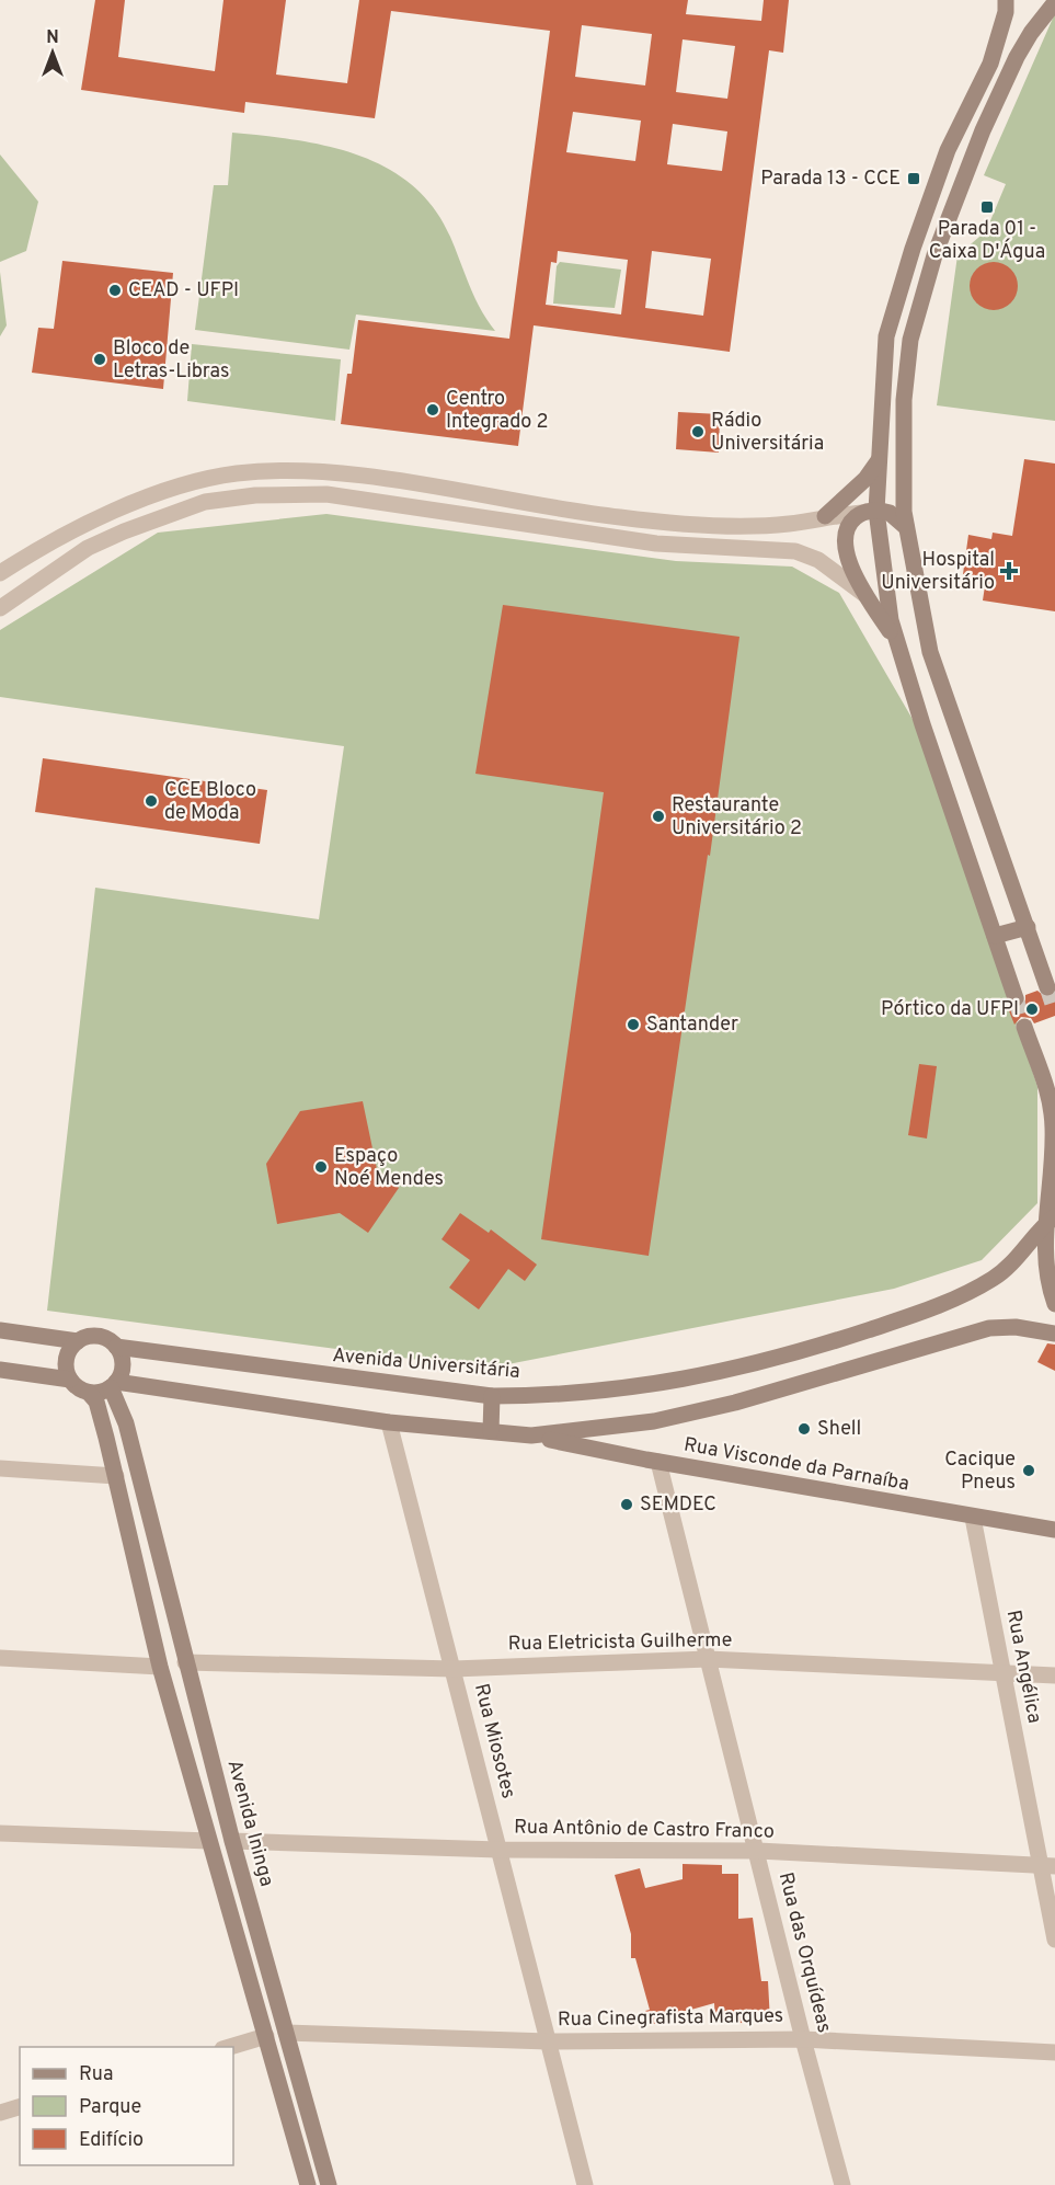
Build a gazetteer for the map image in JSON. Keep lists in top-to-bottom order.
{
  "streets": {
    "main road": ["Avenida Universitária", "Rua Visconde da Parnaíba", "Avenida Ininga"],
    "street": [
      "Rua Eletricista Guilherme",
      "Rua Angélica",
      "Rua Miosotes",
      "Rua Antônio de Castro Franco",
      "Rua das Orquídeas",
      "Rua Cinegrafista Marques"
    ]
  },
  "crossings": [
    ["Avenida Universitária", "Avenida Ininga"],
    ["Rua Visconde da Parnaíba", "Rua Angélica"],
    ["Rua Visconde da Parnaíba", "Rua das Orquídeas"],
    ["Rua Eletricista Guilherme", "Rua Angélica"],
    ["Rua Eletricista Guilherme", "Rua Miosotes"],
    ["Rua Eletricista Guilherme", "Avenida Ininga"],
    ["Rua Eletricista Guilherme", "Rua das Orquídeas"],
    ["Rua Angélica", "Rua Antônio de Castro Franco"],
    ["Rua Miosotes", "Rua Antônio de Castro Franco"],
    ["Rua Miosotes", "Rua Cinegrafista Marques"],
    ["Avenida Ininga", "Rua Antônio de Castro Franco"],
    ["Avenida Ininga", "Rua Cinegrafista Marques"],
    ["Rua Antônio de Castro Franco", "Rua das Orquídeas"],
    ["Rua das Orquídeas", "Rua Cinegrafista Marques"]
  ],
  "places": {
    "transit": ["Parada 13 - CCE", "Parada 01 - Caixa D'Água"],
    "other": [
      "CEAD - UFPI",
      "Bloco de Letras-Libras",
      "Centro Integrado 2",
      "Rádio Universitária",
      "CCE Bloco de Moda",
      "Restaurante Universitário 2",
      "Pórtico da UFPI",
      "Santander",
      "Espaço Noé Mendes",
      "Shell",
      "Cacique Pneus",
      "SEMDEC"
    ],
    "health": ["Hospital Universitário"]
  },
  "legend": ["Rua", "Parque", "Edifício"],
  "north": "top"
}
